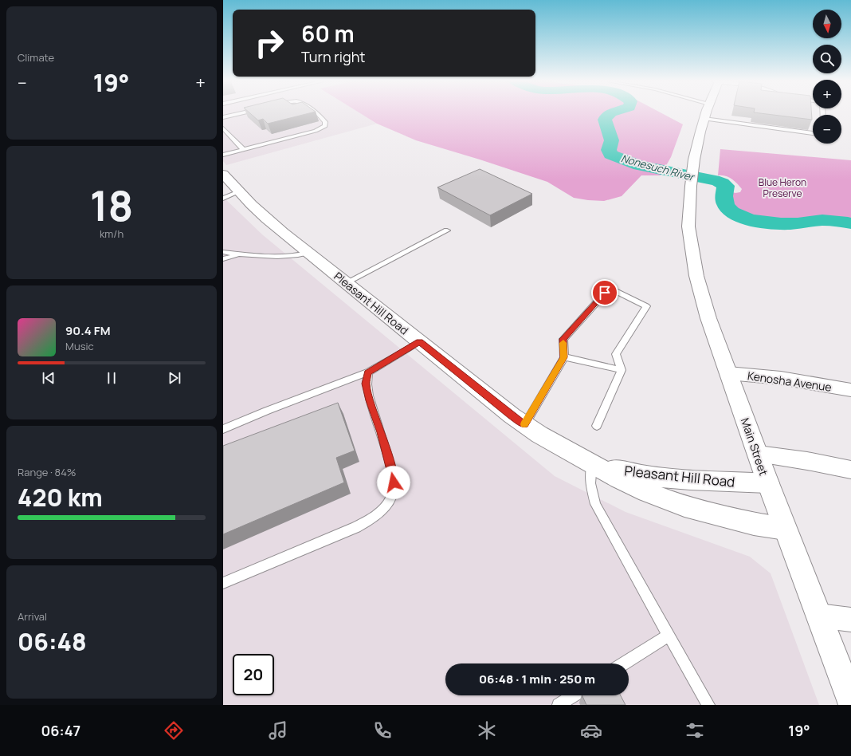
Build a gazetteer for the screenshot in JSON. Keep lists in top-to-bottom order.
{
  "streets": {
    "main road": ["Pleasant Hill Road", "Main Street"],
    "street": ["Kenosha Avenue"]
  },
  "crossings": [
    ["Pleasant Hill Road", "Main Street"],
    ["Kenosha Avenue", "Main Street"]
  ],
  "water": ["Nonesuch River"],
  "parks": ["Blue Heron Preserve"],
  "north": "bottom",
  "page": {
    "tile": [
      "Climate",
      ["18", "km/h"],
      ["Range · 84%", "420 km"],
      ["Arrival", "06:48"]
    ],
    "map_buttons": ["+", "−"],
    "turn": ["60 m", "Turn right"],
    "heat": ["−", "19°", "+"],
    "song": ["90.4 FM", "Music"],
    "limit": "20",
    "trip": "06:48 · 1 min · 250 m",
    "tabs": ["06:47", "19°"]
  }
}
